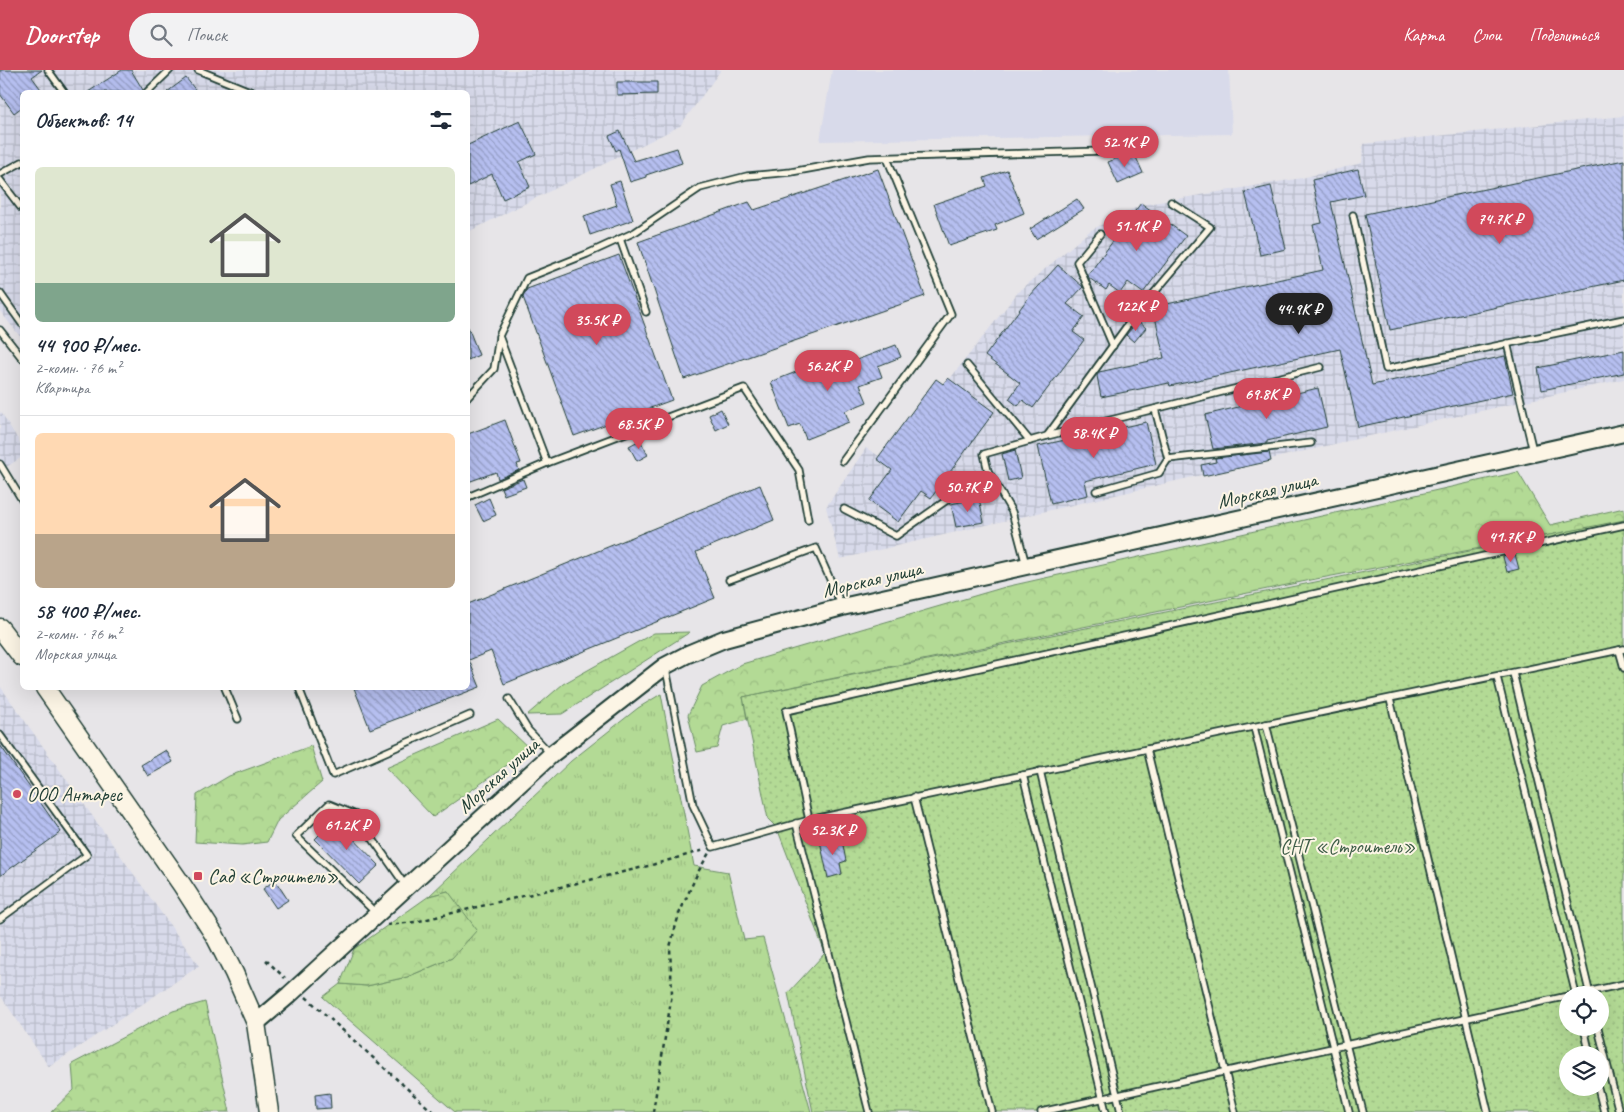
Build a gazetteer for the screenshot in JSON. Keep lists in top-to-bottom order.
{
  "streets": {
    "street": ["Морская улица"]
  },
  "parks": ["СНТ «Строитель»"],
  "places": {
    "other": ["ООО Антарес"],
    "transit": ["Сад «Строитель»"]
  },
  "page": {
    "header": "Doorstep",
    "search": "Поиск",
    "nav": ["Карта", "Слои", "Поделиться"],
    "heading": "Объектов: 14",
    "price": [
      "52.1K ₽",
      "74.7K ₽",
      "51.1K ₽",
      "122K ₽",
      "44.9K ₽",
      "35.5K ₽",
      "56.2K ₽",
      "69.8K ₽",
      "68.5K ₽",
      "58.4K ₽",
      "50.7K ₽",
      "41.7K ₽",
      "61.2K ₽",
      "52.3K ₽"
    ],
    "list": [
      {
        "name": "44 900 ₽/мес.",
        "note": "2-комн. · 76 m² · Квартира"
      },
      {
        "name": "58 400 ₽/мес.",
        "note": "2-комн. · 76 m² · Морская улица"
      }
    ]
  }
}
